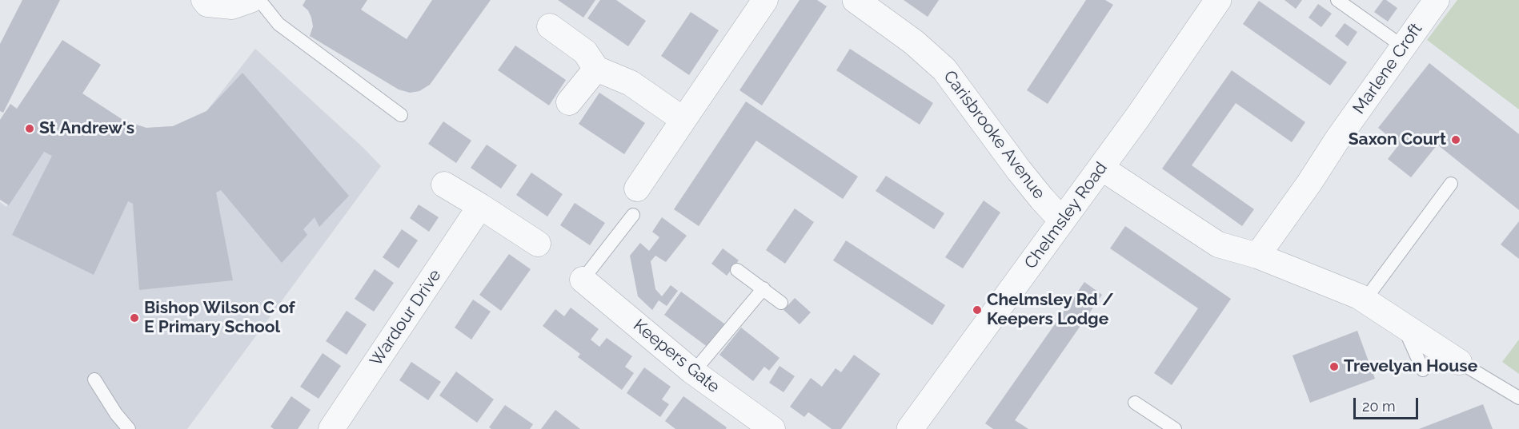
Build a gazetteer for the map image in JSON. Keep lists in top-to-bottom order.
{
  "streets": {
    "street": [
      "Marlene Croft",
      "Carisbrooke Avenue",
      "Chelmsley Road",
      "Wardour Drive",
      "Keepers Gate"
    ]
  },
  "crossings": [
    ["Carisbrooke Avenue", "Chelmsley Road"]
  ],
  "places": [
    "St Andrew's",
    "Saxon Court",
    "Chelmsley Rd / Keepers Lodge",
    "Bishop Wilson C of E Primary School",
    "Trevelyan House"
  ],
  "scale_bar": "20 m"
}
